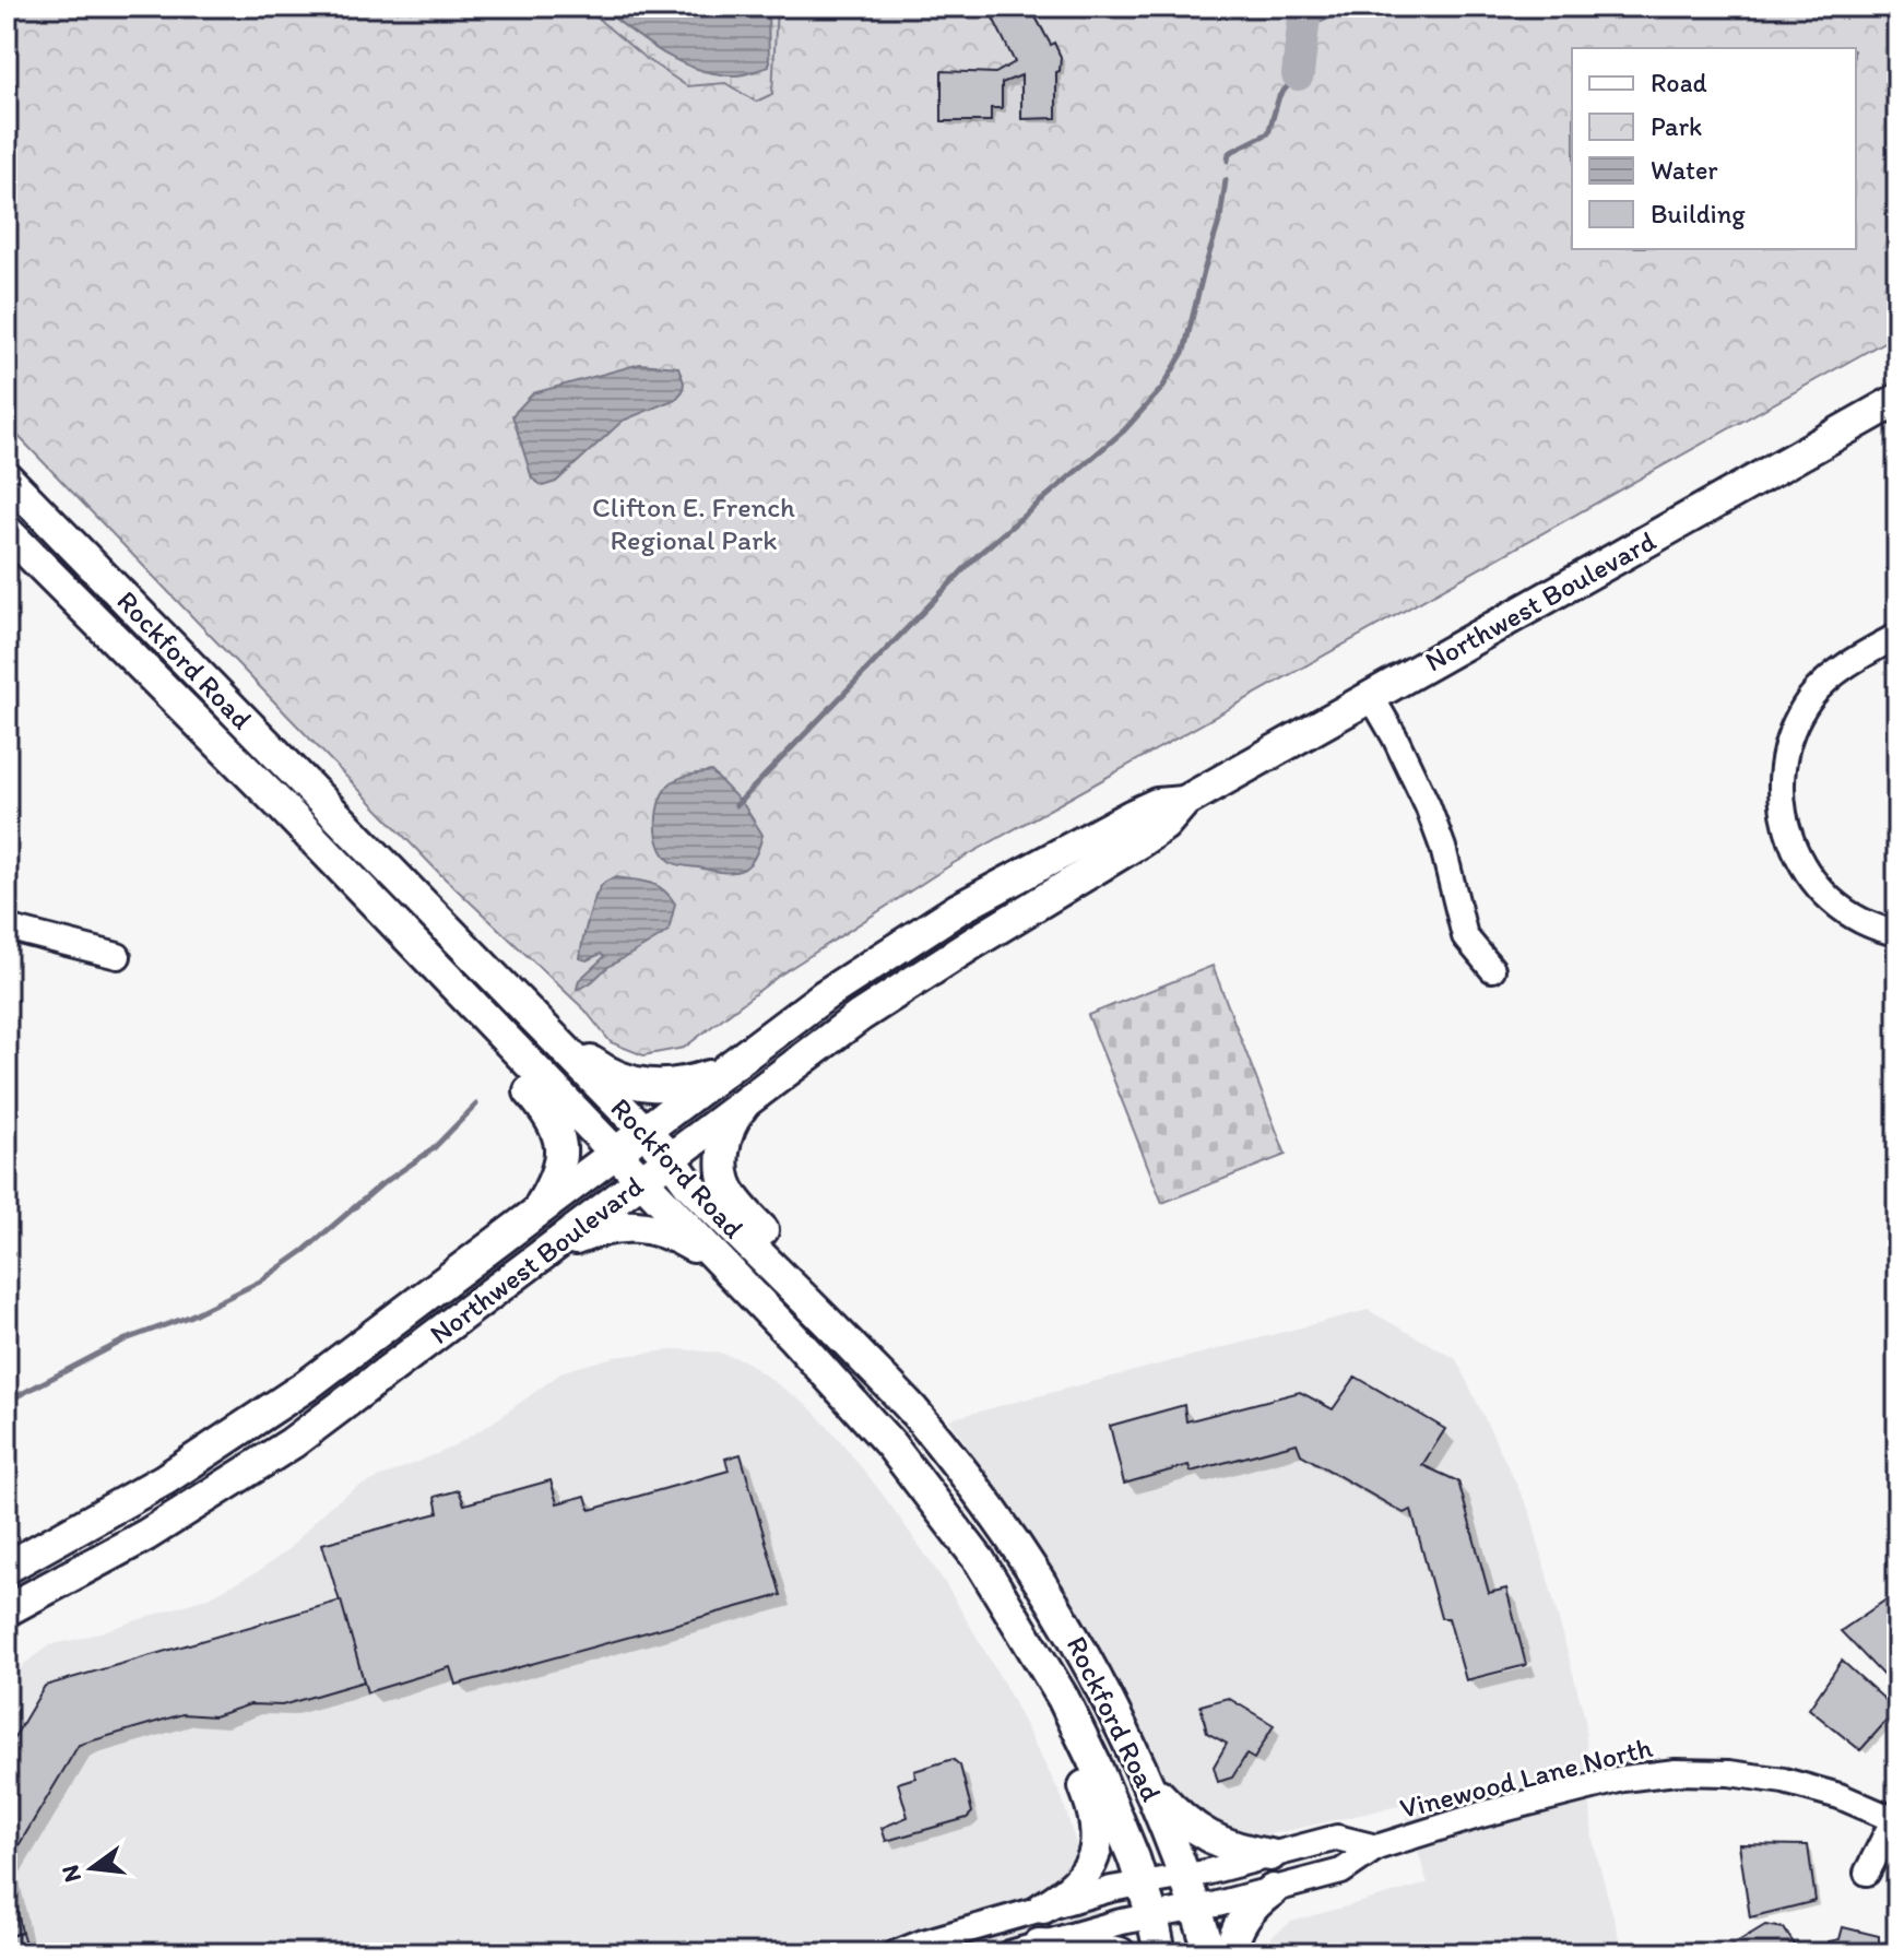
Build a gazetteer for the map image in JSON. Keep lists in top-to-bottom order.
{
  "streets": {
    "main road": ["Northwest Boulevard", "Rockford Road"],
    "street": ["Vinewood Lane North"]
  },
  "crossings": [
    ["Northwest Boulevard", "Rockford Road"],
    ["Rockford Road", "Vinewood Lane North"]
  ],
  "parks": ["Clifton E. French Regional Park"],
  "legend": [
    "Road",
    "Park",
    "Water",
    "Building"
  ],
  "north": "left"
}
